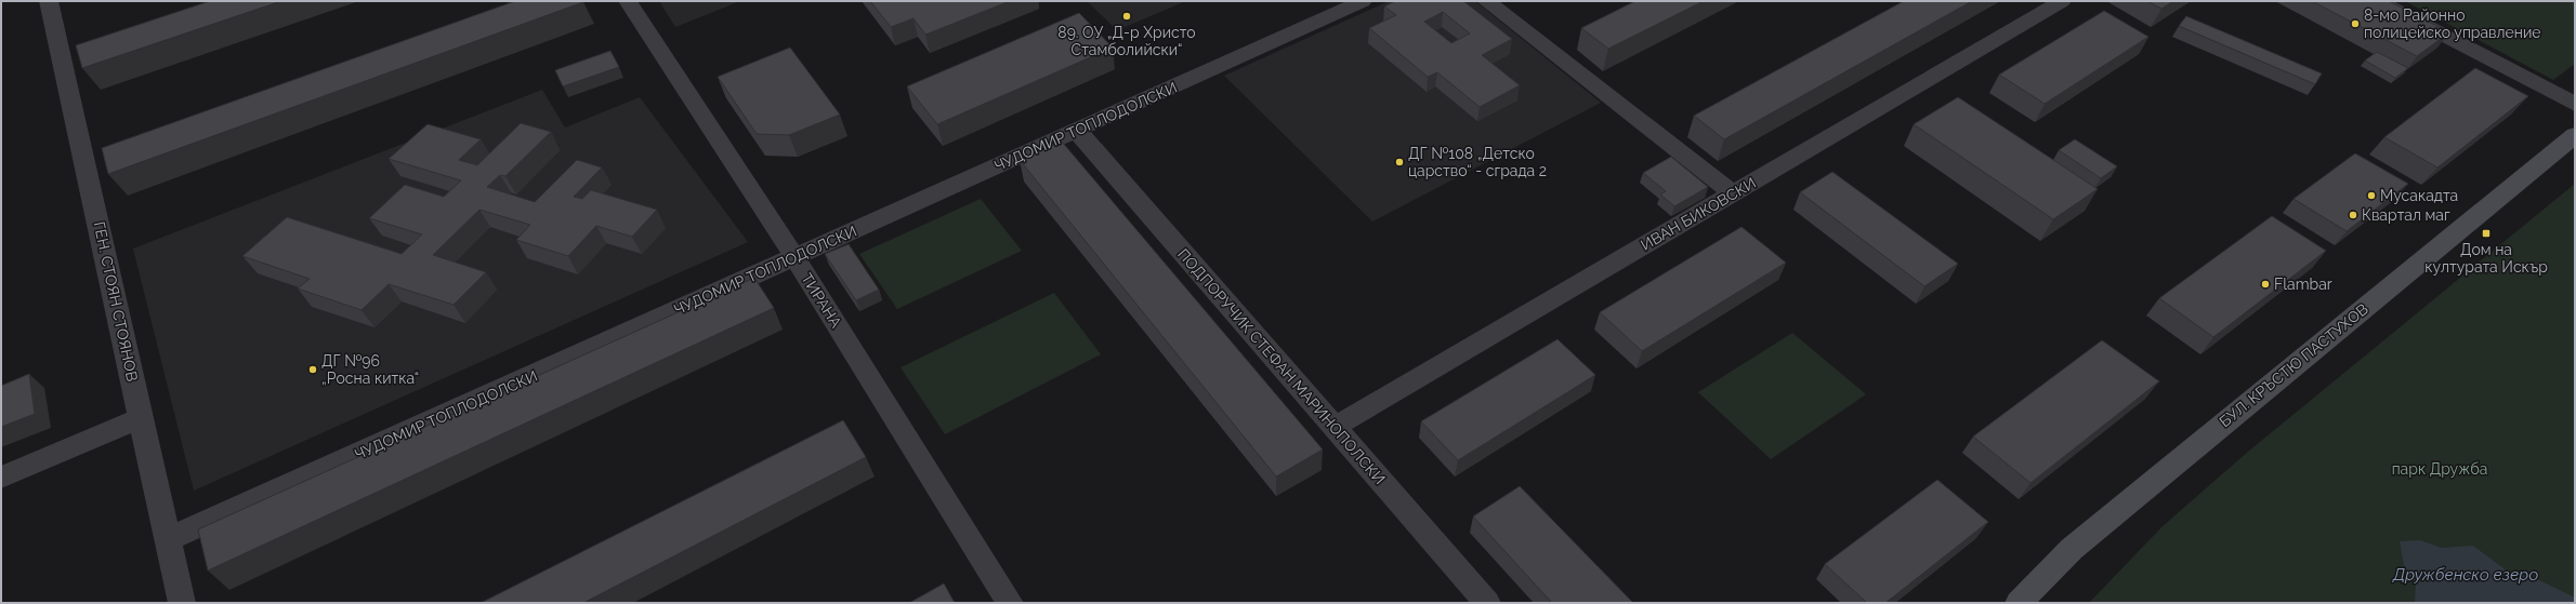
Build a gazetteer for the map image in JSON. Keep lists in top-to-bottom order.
{
  "streets": {
    "street": [
      "ЧУДОМИР ТОПЛОДОЛСКИ",
      "ИВАН БИКОВСКИ",
      "ТИРАНА",
      "ГЕН. СТОЯН СТОЯНОВ",
      "БУЛ. КРЪСТЮ ПАСТУХОВ",
      "ПОДПОРУЧИК СТЕФАН МАРИНОПОЛСКИ"
    ]
  },
  "crossings": [
    ["ЧУДОМИР ТОПЛОДОЛСКИ", "ТИРАНА"],
    ["ЧУДОМИР ТОПЛОДОЛСКИ", "ГЕН. СТОЯН СТОЯНОВ"],
    ["ЧУДОМИР ТОПЛОДОЛСКИ", "ПОДПОРУЧИК СТЕФАН МАРИНОПОЛСКИ"],
    ["ИВАН БИКОВСКИ", "ПОДПОРУЧИК СТЕФАН МАРИНОПОЛСКИ"]
  ],
  "water": ["Дружбенско езеро"],
  "parks": ["парк Дружба"],
  "places": {
    "other": [
      "89. ОУ „Д-р Христо Стамболийски“",
      "8-мо Районно полицейско управление",
      "ДГ №108 „Детско царство“ - сграда 2",
      "Мусакадта",
      "Квартал маг",
      "Flambar",
      "ДГ №96 „Росна китка“"
    ],
    "transit": ["Дом на културата Искър"]
  }
}
